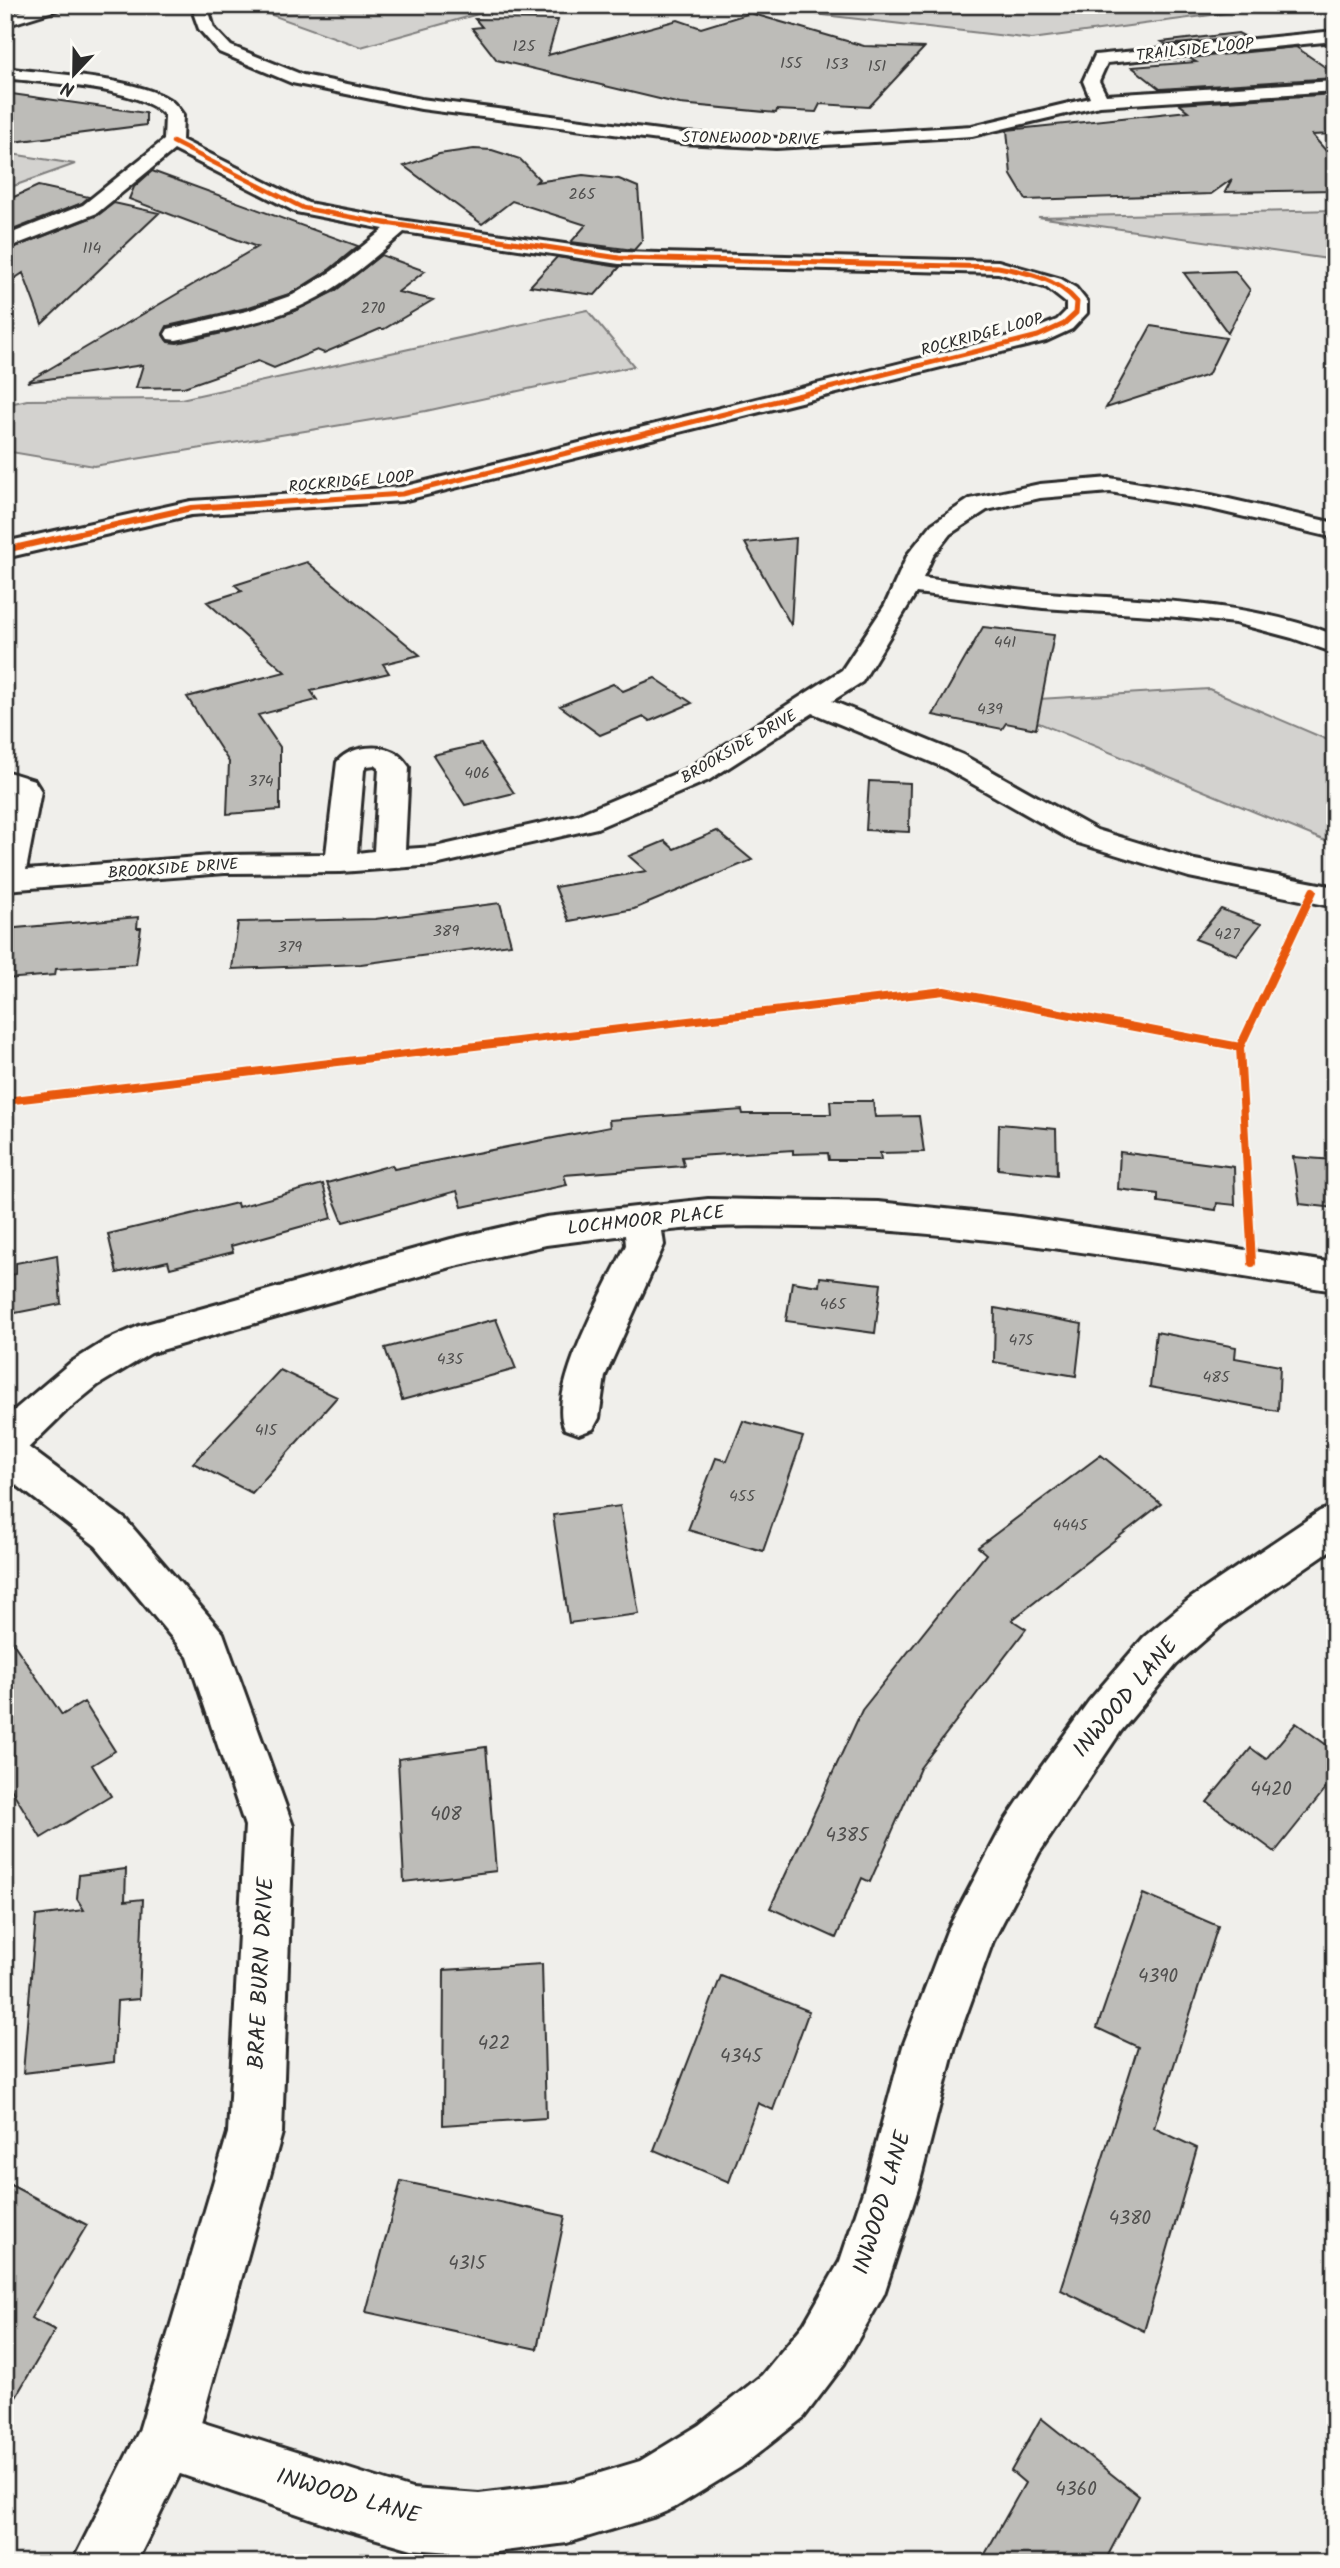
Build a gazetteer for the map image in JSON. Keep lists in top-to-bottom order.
{
  "streets": {
    "street": [
      "TRAILSIDE LOOP",
      "STONEWOOD DRIVE",
      "ROCKRIDGE LOOP",
      "BROOKSIDE DRIVE",
      "LOCHMOOR PLACE",
      "INWOOD LANE",
      "BRAE BURN DRIVE"
    ]
  },
  "crossings": [
    ["TRAILSIDE LOOP", "STONEWOOD DRIVE"],
    ["INWOOD LANE", "BRAE BURN DRIVE"]
  ],
  "house_numbers": [
    "125",
    "155",
    "153",
    "151",
    "265",
    "114",
    "270",
    "441",
    "439",
    "406",
    "374",
    "389",
    "427",
    "379",
    "465",
    "475",
    "435",
    "485",
    "415",
    "455",
    "4445",
    "4420",
    "408",
    "4385",
    "4390",
    "422",
    "4345",
    "4380",
    "4315",
    "4360"
  ],
  "north": "bottom"
}
